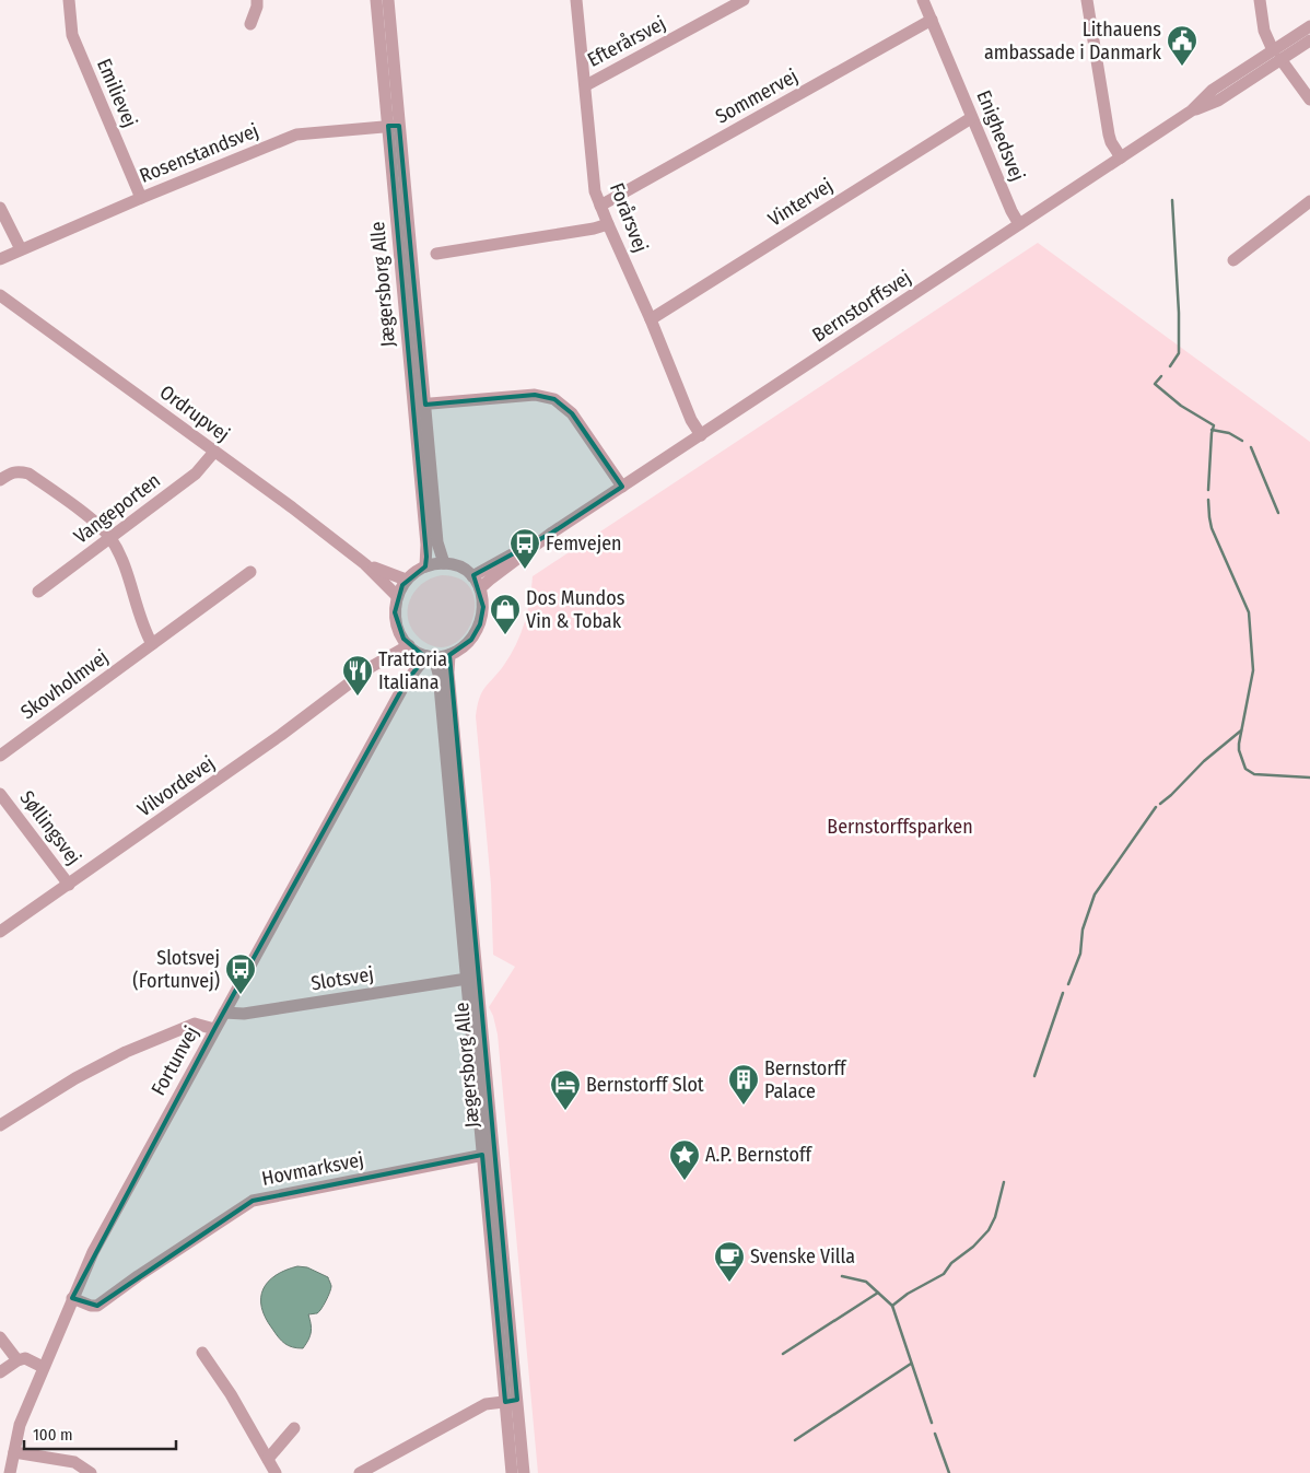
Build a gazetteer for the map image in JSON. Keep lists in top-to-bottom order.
{
  "streets": {
    "street": [
      "Efterårsvej",
      "Emilievej",
      "Sommervej",
      "Enighedsvej",
      "Rosenstandsvej",
      "Vintervej",
      "Forårsvej",
      "Jægersborg Alle",
      "Bernstorffsvej",
      "Ordrupvej",
      "Vangeporten",
      "Skovholmvej",
      "Vilvordevej",
      "Søllingsvej",
      "Slotsvej",
      "Fortunvej",
      "Hovmarksvej"
    ]
  },
  "crossings": [
    ["Efterårsvej", "Forårsvej"],
    ["Emilievej", "Rosenstandsvej"],
    ["Sommervej", "Enighedsvej"],
    ["Sommervej", "Forårsvej"],
    ["Enighedsvej", "Vintervej"],
    ["Enighedsvej", "Bernstorffsvej"],
    ["Rosenstandsvej", "Jægersborg Alle"],
    ["Vintervej", "Forårsvej"],
    ["Forårsvej", "Bernstorffsvej"],
    ["Jægersborg Alle", "Bernstorffsvej"],
    ["Jægersborg Alle", "Ordrupvej"],
    ["Jægersborg Alle", "Vilvordevej"],
    ["Jægersborg Alle", "Slotsvej"],
    ["Jægersborg Alle", "Fortunvej"],
    ["Jægersborg Alle", "Hovmarksvej"],
    ["Bernstorffsvej", "Ordrupvej"],
    ["Bernstorffsvej", "Vilvordevej"],
    ["Bernstorffsvej", "Fortunvej"],
    ["Ordrupvej", "Vangeporten"],
    ["Ordrupvej", "Vilvordevej"],
    ["Ordrupvej", "Fortunvej"],
    ["Vilvordevej", "Søllingsvej"],
    ["Vilvordevej", "Fortunvej"],
    ["Slotsvej", "Fortunvej"],
    ["Fortunvej", "Hovmarksvej"]
  ],
  "parks": ["Bernstorffsparken"],
  "places": {
    "public building": ["Lithauens ambassade i Danmark"],
    "bus stop": ["Femvejen", "Slotsvej (Fortunvej)"],
    "shop": ["Dos Mundos Vin & Tobak"],
    "restaurant": ["Trattoria Italiana"],
    "building": ["Bernstorff Palace"],
    "hotel": ["Bernstorff Slot"],
    "place": ["A.P. Bernstoff"],
    "cafe": ["Svenske Villa"]
  },
  "scale_bar": "100 m"
}
